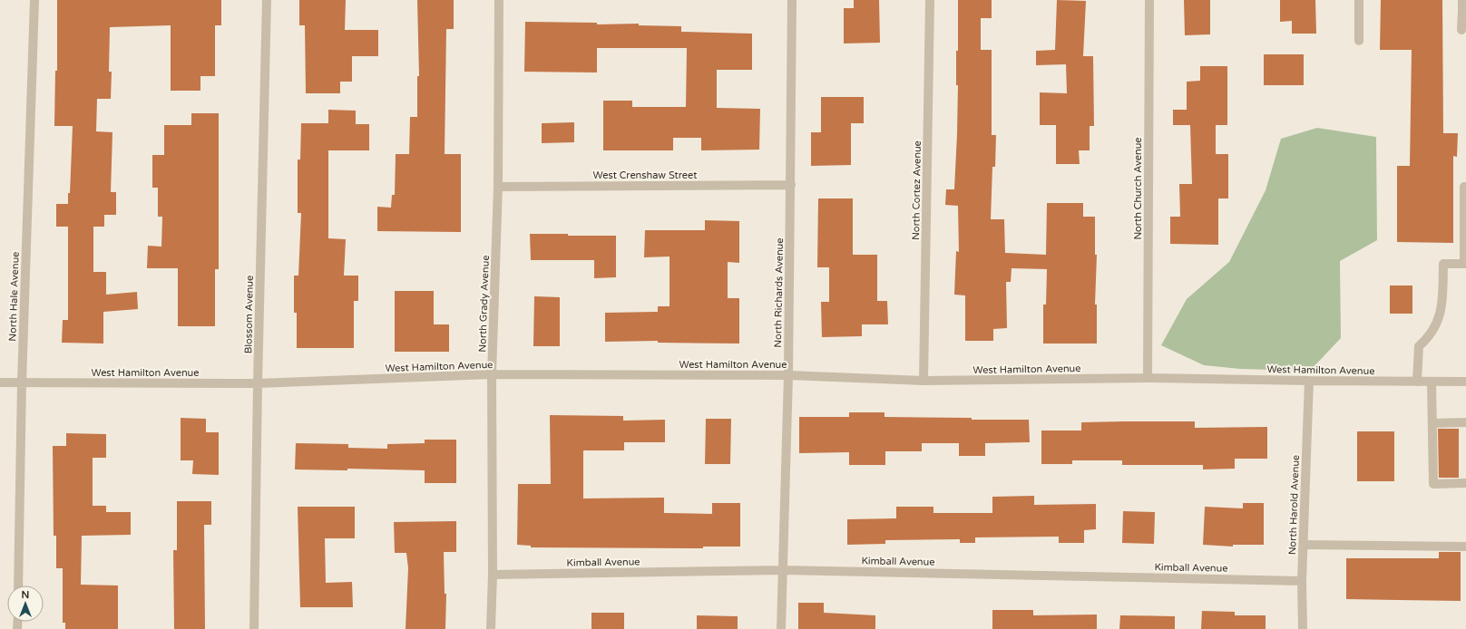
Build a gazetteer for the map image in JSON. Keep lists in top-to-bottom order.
{
  "streets": {
    "street": [
      "West Crenshaw Street",
      "North Church Avenue",
      "North Cortez Avenue",
      "North Richards Avenue",
      "North Hale Avenue",
      "North Grady Avenue",
      "Blossom Avenue",
      "West Hamilton Avenue",
      "North Harold Avenue",
      "Kimball Avenue"
    ]
  },
  "crossings": [
    ["West Crenshaw Street", "North Richards Avenue"],
    ["West Crenshaw Street", "North Grady Avenue"],
    ["North Church Avenue", "West Hamilton Avenue"],
    ["North Cortez Avenue", "West Hamilton Avenue"],
    ["North Richards Avenue", "West Hamilton Avenue"],
    ["North Richards Avenue", "Kimball Avenue"],
    ["North Hale Avenue", "West Hamilton Avenue"],
    ["North Grady Avenue", "West Hamilton Avenue"],
    ["North Grady Avenue", "Kimball Avenue"],
    ["Blossom Avenue", "West Hamilton Avenue"],
    ["West Hamilton Avenue", "North Harold Avenue"],
    ["North Harold Avenue", "Kimball Avenue"]
  ],
  "north": "top"
}
